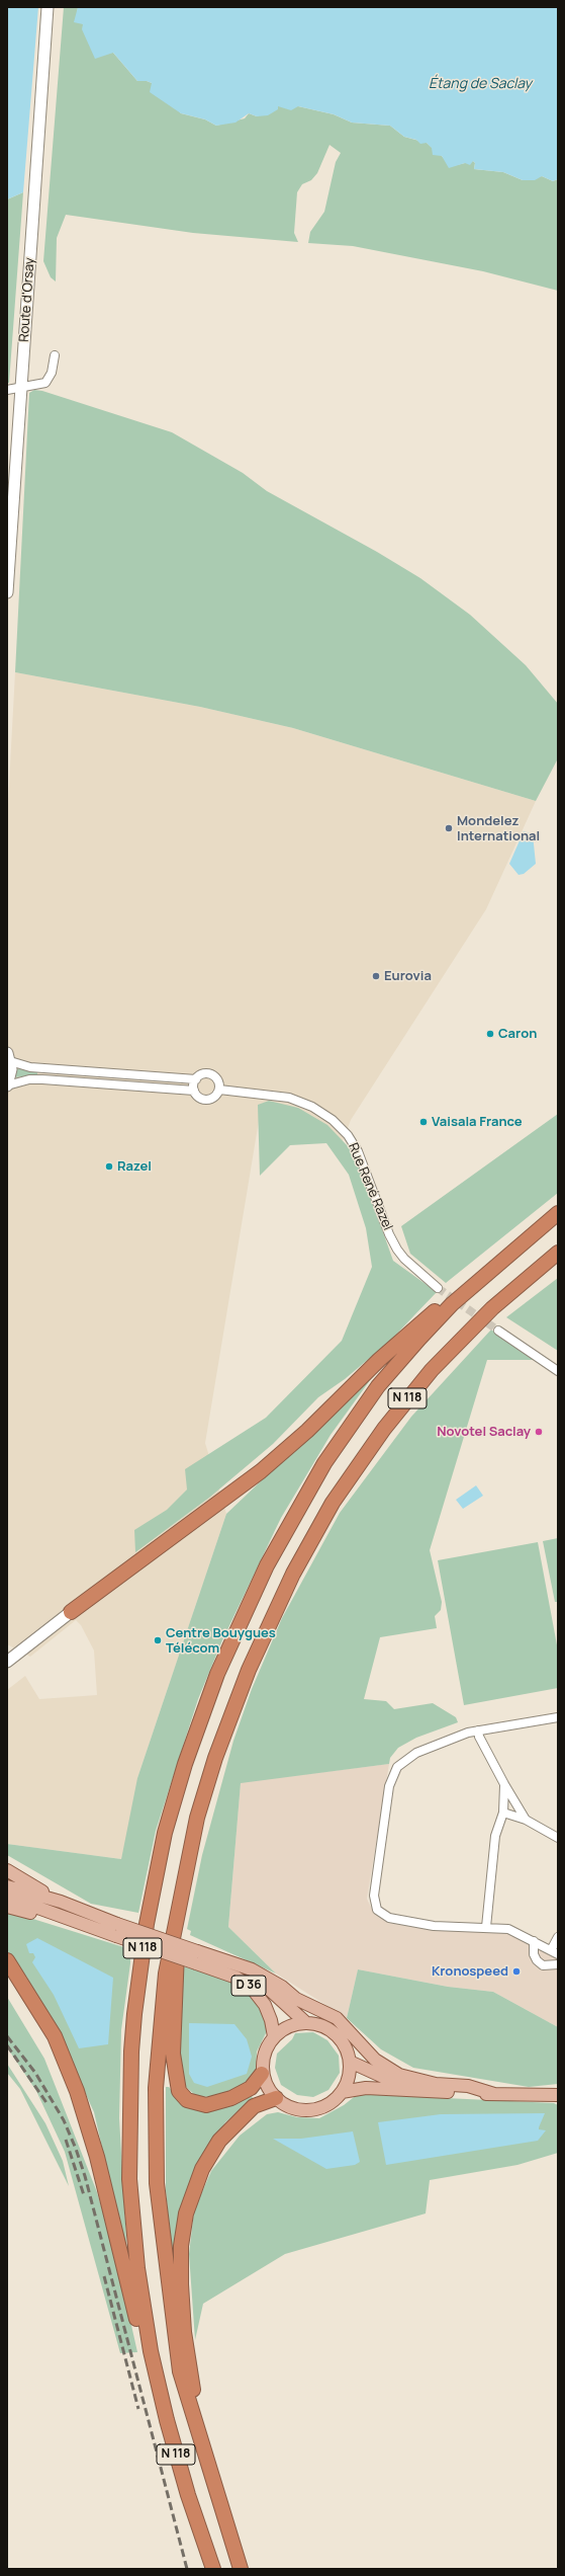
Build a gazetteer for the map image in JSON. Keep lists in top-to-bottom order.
{
  "streets": {
    "highway": ["N 118"],
    "main road": ["Route d'Orsay", "D 36"],
    "street": ["Rue René Razel"]
  },
  "water": ["Étang de Saclay"],
  "places": [
    "Mondelez International",
    "Eurovia",
    "Caron",
    "Vaisala France",
    "Razel",
    "Novotel Saclay",
    "Centre Bouygues Télécom",
    "Kronospeed"
  ]
}
